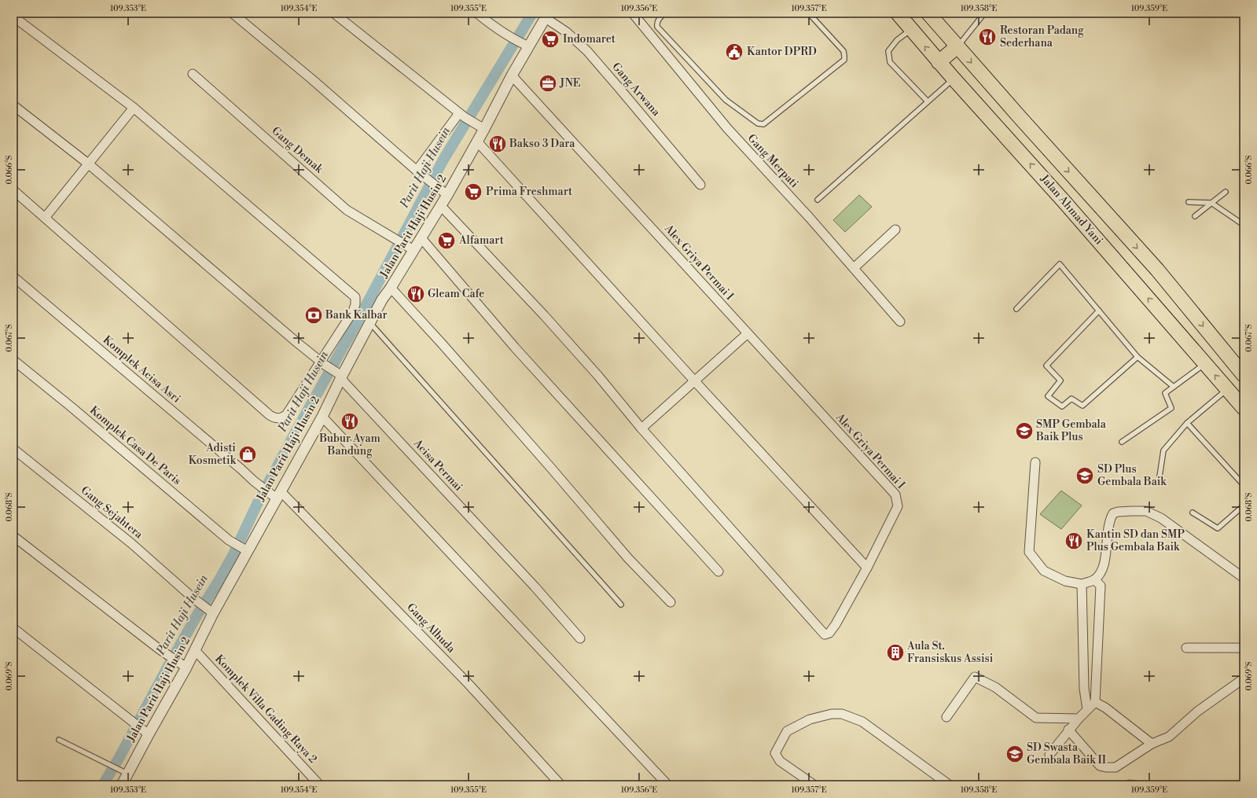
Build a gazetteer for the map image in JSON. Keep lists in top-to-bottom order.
{
  "streets": {
    "highway": ["Jalan Ahmad Yani"],
    "street": [
      "Gang Arwana",
      "Gang Demak",
      "Gang Merpati",
      "Jalan Parit Haji Husin 2",
      "Alex Griya Permai I",
      "Komplek Acisa Asri",
      "Komplek Casa De Paris",
      "Acisa Permai",
      "Gang Sejahtera",
      "Gang Alhuda",
      "Komplek Villa Gading Raya 2"
    ]
  },
  "crossings": [
    ["Gang Arwana", "Jalan Parit Haji Husin 2"],
    ["Gang Demak", "Jalan Parit Haji Husin 2"],
    ["Jalan Parit Haji Husin 2", "Alex Griya Permai I"],
    ["Jalan Parit Haji Husin 2", "Komplek Acisa Asri"],
    ["Jalan Parit Haji Husin 2", "Komplek Casa De Paris"],
    ["Jalan Parit Haji Husin 2", "Acisa Permai"],
    ["Jalan Parit Haji Husin 2", "Gang Sejahtera"],
    ["Jalan Parit Haji Husin 2", "Gang Alhuda"],
    ["Jalan Parit Haji Husin 2", "Komplek Villa Gading Raya 2"],
    ["Komplek Acisa Asri", "Gang Alhuda"]
  ],
  "water": ["Parit Haji Husein"],
  "places": {
    "restaurant": [
      "Restoran Padang Sederhana",
      "Bakso 3 Dara",
      "Gleam Cafe",
      "Bubur Ayam Bandung",
      "Kantin SD dan SMP Plus Gembala Baik"
    ],
    "supermarket": ["Indomaret", "Prima Freshmart", "Alfamart"],
    "public building": ["Kantor DPRD"],
    "office": ["JNE"],
    "bank": ["Bank Kalbar"],
    "school or university": ["SMP Gembala Baik Plus", "SD Plus Gembala Baik", "SD Swasta Gembala Baik II"],
    "shop": ["Adisti Kosmetik"],
    "building": ["Aula St. Fransiskus Assisi"]
  },
  "coordinates": [
    "109.353°E",
    "109.354°E",
    "109.355°E",
    "109.356°E",
    "109.357°E",
    "109.358°E",
    "109.359°E",
    "0.066°S",
    "0.067°S",
    "0.068°S",
    "0.069°S"
  ]
}
